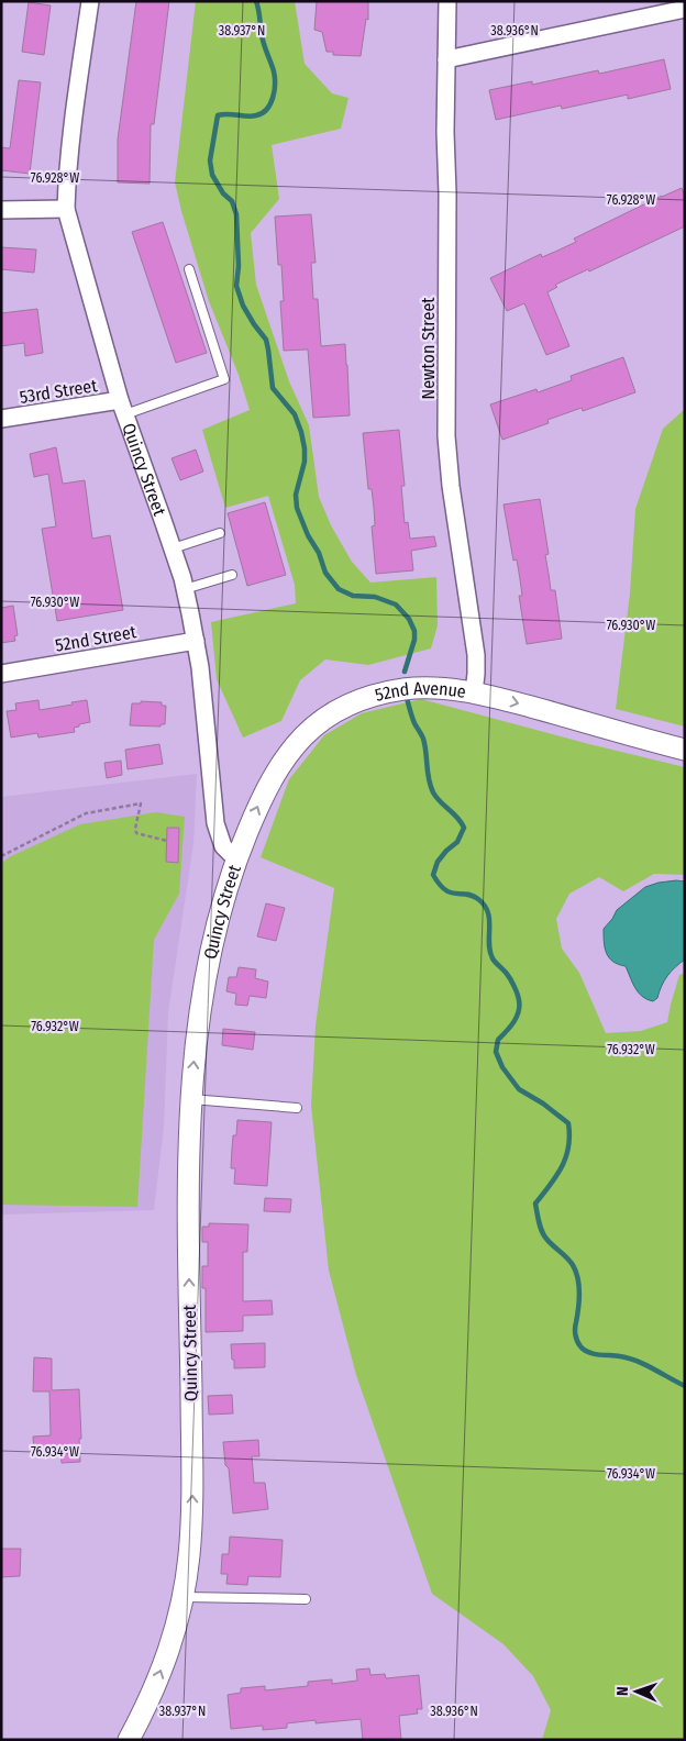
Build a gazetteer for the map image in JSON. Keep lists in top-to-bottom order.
{
  "streets": {
    "street": [
      "Newton Street",
      "53rd Street",
      "Quincy Street",
      "52nd Street",
      "52nd Avenue"
    ]
  },
  "crossings": [
    ["Newton Street", "52nd Avenue"],
    ["53rd Street", "Quincy Street"],
    ["Quincy Street", "52nd Street"],
    ["Quincy Street", "52nd Avenue"]
  ],
  "one_way": ["Quincy Street", "52nd Avenue"],
  "north": "left",
  "coordinates": [
    "38.937°N",
    "38.936°N",
    "76.928°W",
    "76.930°W",
    "76.932°W",
    "76.934°W"
  ]
}
